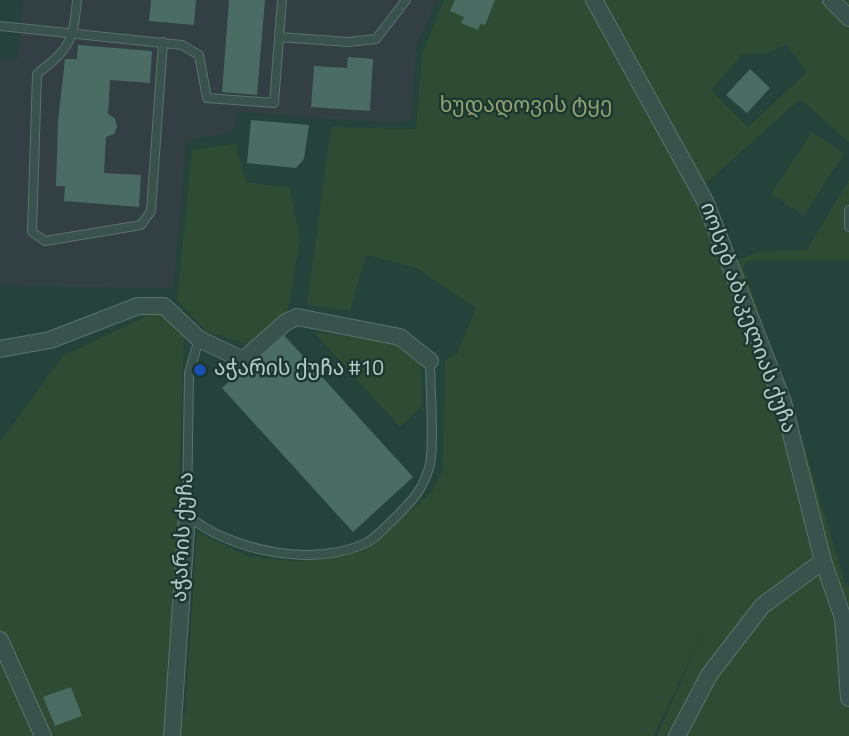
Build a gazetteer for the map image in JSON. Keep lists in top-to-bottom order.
{
  "streets": {
    "street": ["იოსებ აბაკელიას ქუჩა", "აჭარის ქუჩა"]
  },
  "parks": ["ხუდადოვის ტყე"],
  "places": ["აჭარის ქუჩა #10"]
}
